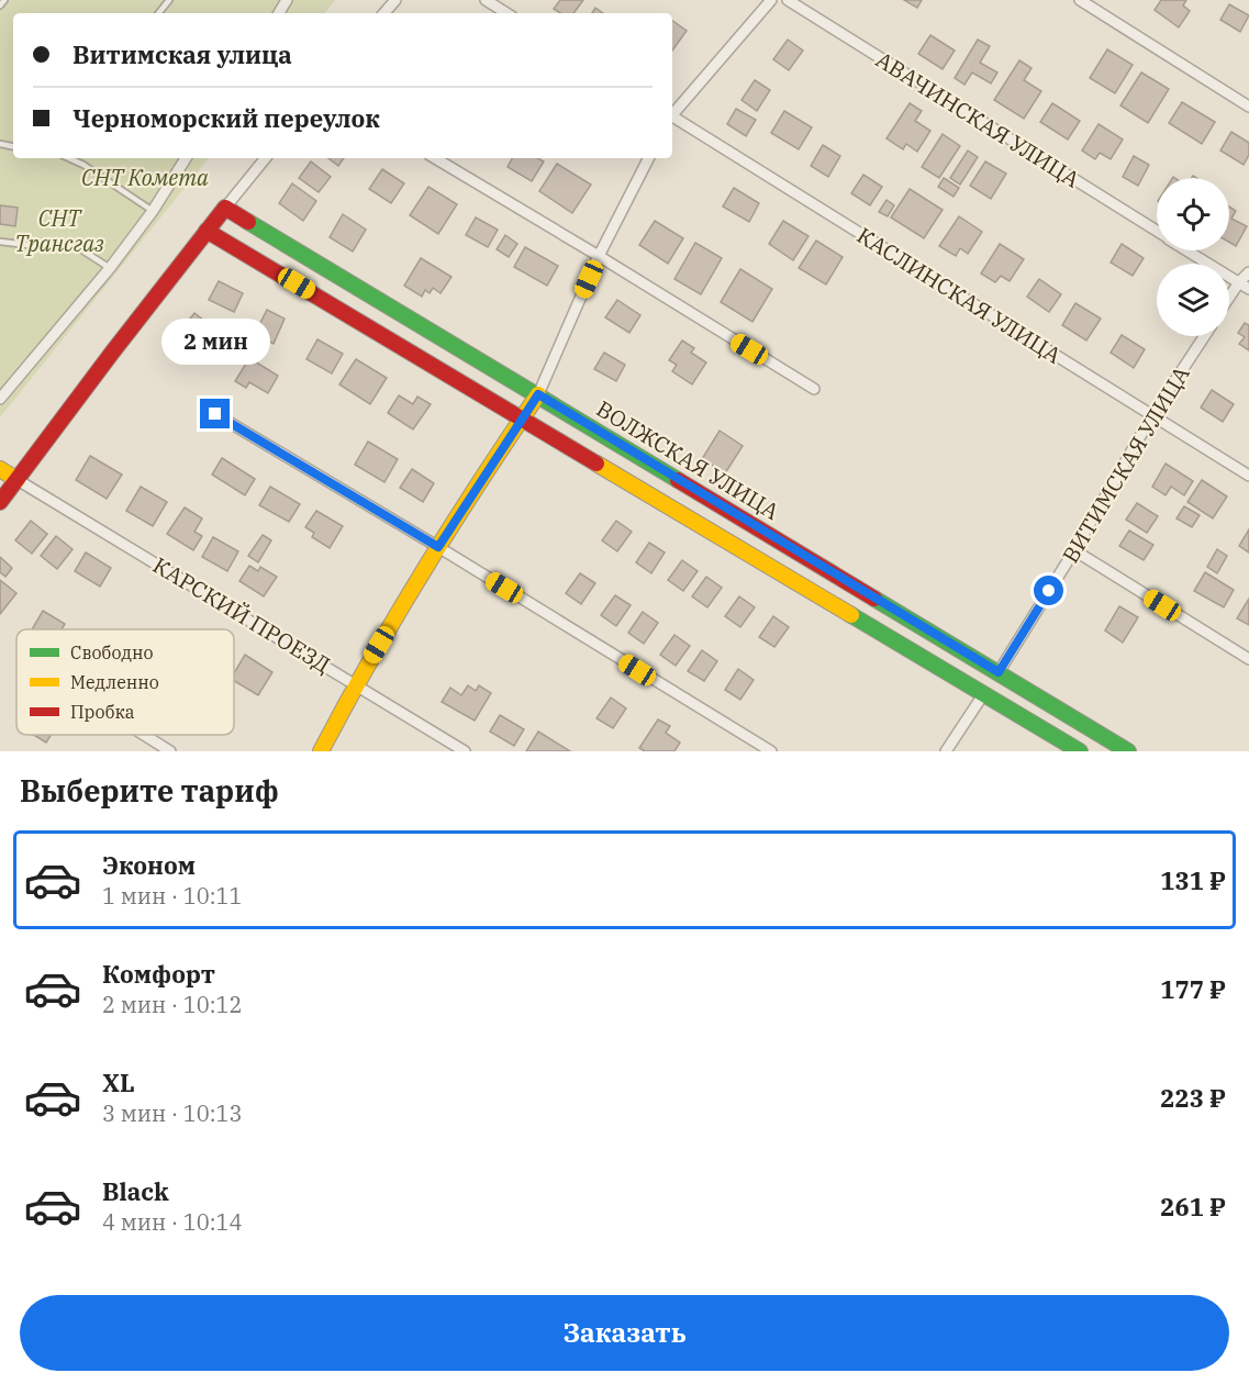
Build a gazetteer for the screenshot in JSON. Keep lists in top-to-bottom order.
{
  "streets": {
    "street": [
      "АВАЧИНСКАЯ УЛИЦА",
      "КАСЛИНСКАЯ УЛИЦА",
      "ВОЛЖСКАЯ УЛИЦА",
      "ВИТИМСКАЯ УЛИЦА",
      "КАРСКИЙ ПРОЕЗД"
    ]
  },
  "crossings": [
    ["КАСЛИНСКАЯ УЛИЦА", "ВИТИМСКАЯ УЛИЦА"],
    ["ВОЛЖСКАЯ УЛИЦА", "ВИТИМСКАЯ УЛИЦА"]
  ],
  "parks": ["СНТ Комета", "СНТ Трансгаз"],
  "legend": ["Свободно", "Медленно", "Пробка"],
  "page": {
    "banner": ["Витимская улица", "Черноморский переулок"],
    "bubble": "2 мин",
    "heading": "Выберите тариф",
    "list": [
      {
        "name": "Эконом",
        "note": "1 мин · 10:11",
        "value": "131 ₽"
      },
      {
        "name": "Комфорт",
        "note": "2 мин · 10:12",
        "value": "177 ₽"
      },
      {
        "name": "XL",
        "note": "3 мин · 10:13",
        "value": "223 ₽"
      },
      {
        "name": "Black",
        "note": "4 мин · 10:14",
        "value": "261 ₽"
      }
    ],
    "buttons": "Заказать"
  }
}
